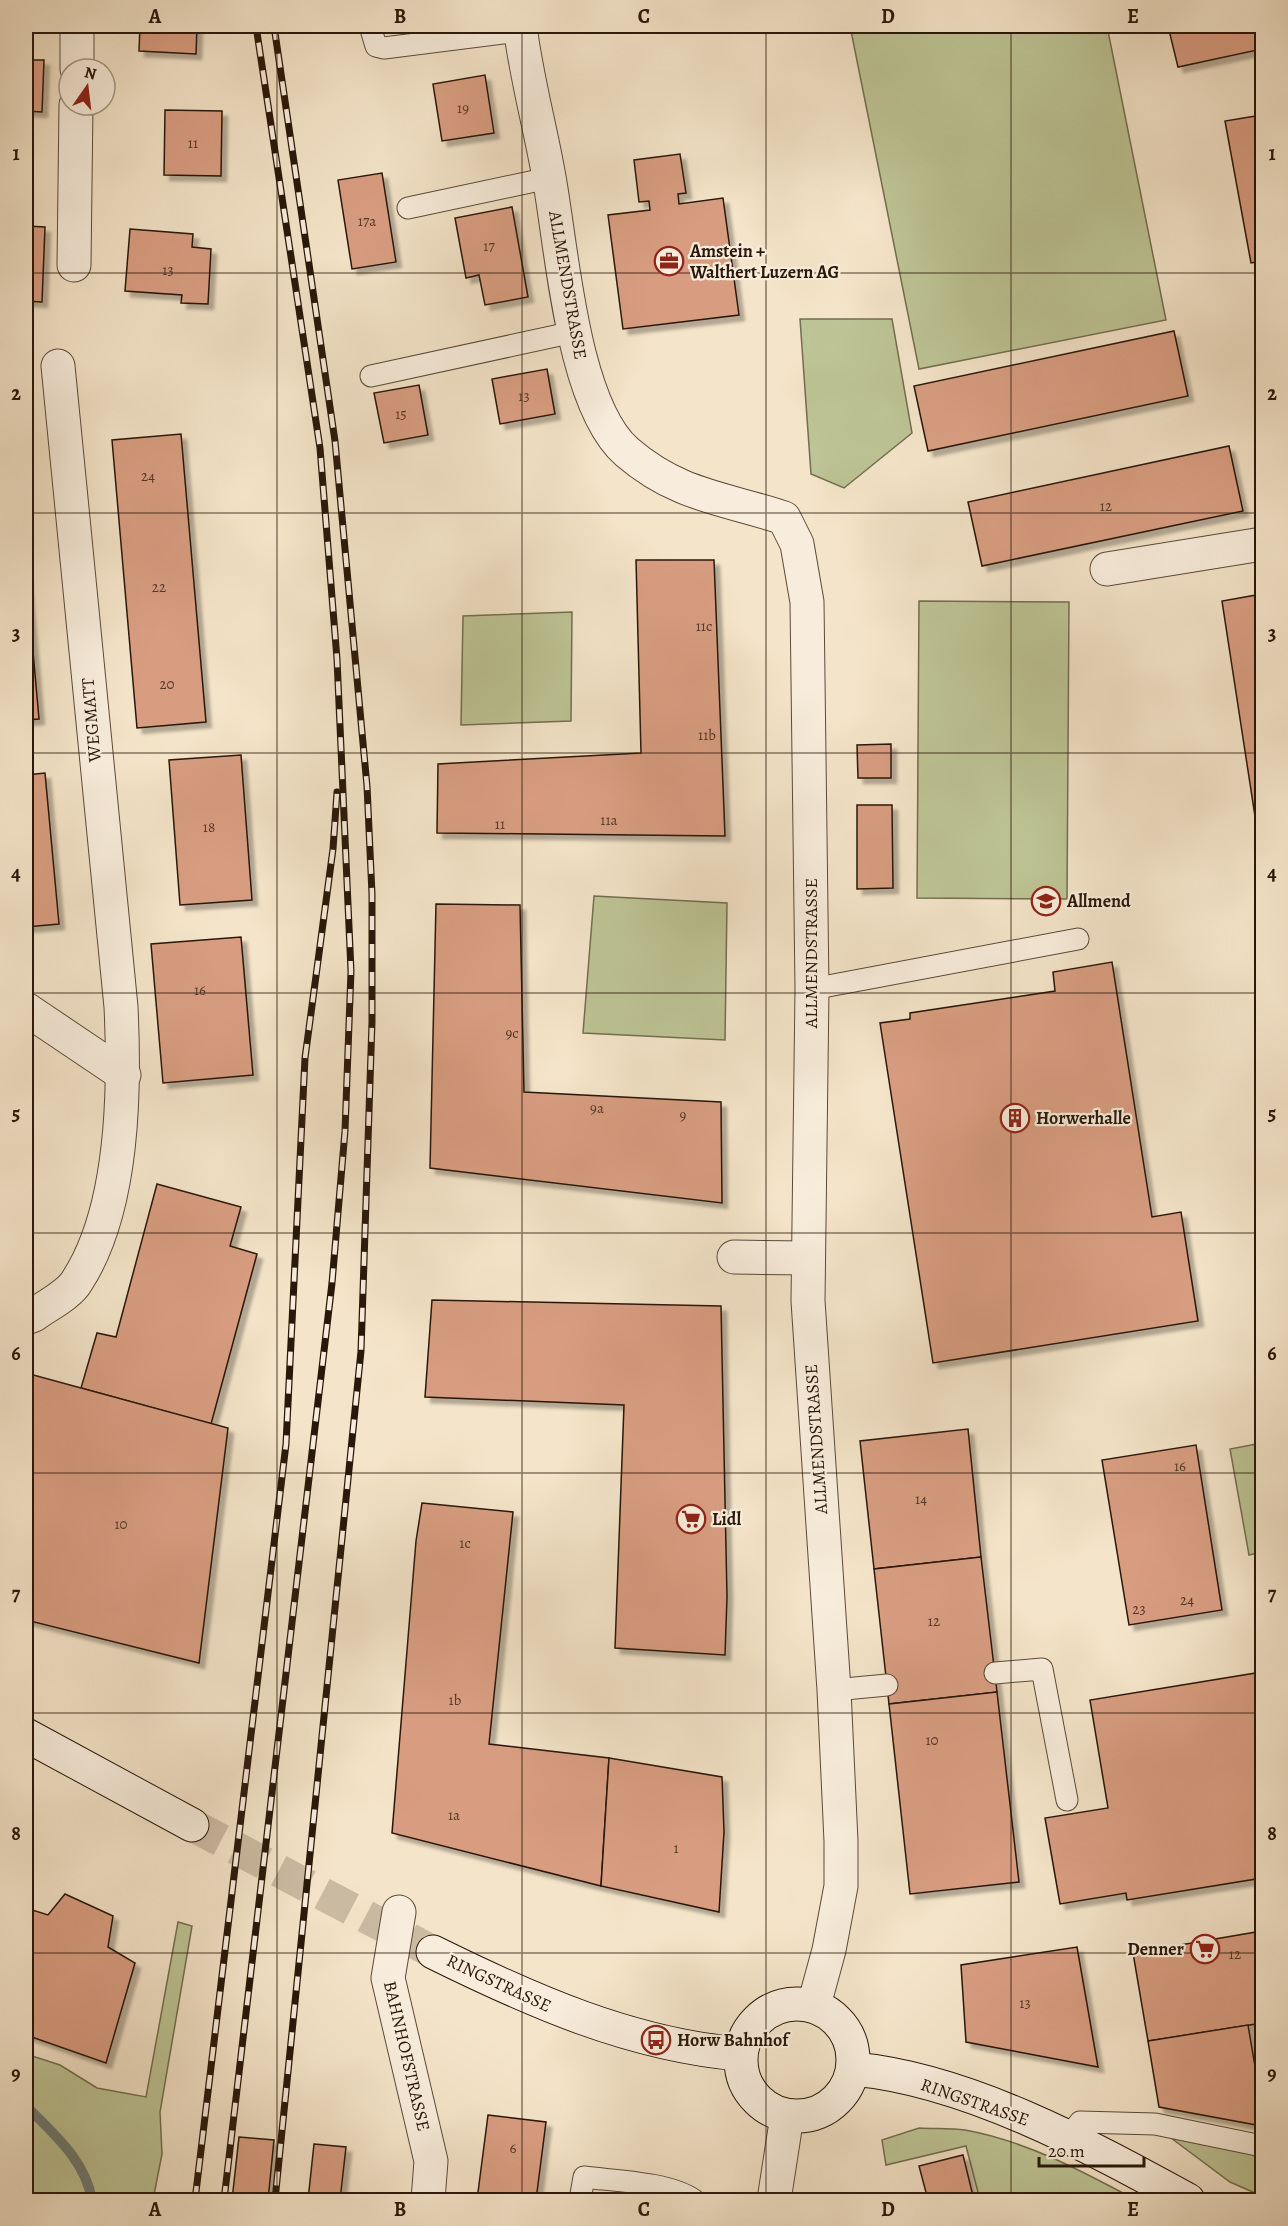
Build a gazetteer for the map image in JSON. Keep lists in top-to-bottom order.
{
  "streets": {
    "street": [
      "ALLMENDSTRASSE",
      "WEGMATT",
      "RINGSTRASSE",
      "BAHNHOFSTRASSE"
    ]
  },
  "crossings": [
    ["ALLMENDSTRASSE", "RINGSTRASSE"]
  ],
  "places": {
    "office": ["Amstein + Walthert Luzern AG"],
    "school or university": ["Allmend"],
    "building": ["Horwerhalle"],
    "supermarket": ["Lidl", "Denner"],
    "bus stop": ["Horw Bahnhof"]
  },
  "house_numbers": [
    "19",
    "11",
    "17a",
    "17",
    "13",
    "13",
    "15",
    "24",
    "12",
    "22",
    "11c",
    "20",
    "11b",
    "11a",
    "11",
    "18",
    "16",
    "9c",
    "9a",
    "9",
    "16",
    "14",
    "10",
    "1c",
    "24",
    "23",
    "12",
    "1b",
    "10",
    "1a",
    "1",
    "12",
    "13",
    "6"
  ],
  "scale_bar": "20 m",
  "north": "top",
  "grid": {
    "columns": [
      "A",
      "B",
      "C",
      "D",
      "E"
    ],
    "rows": [
      "1",
      "2",
      "3",
      "4",
      "5",
      "6",
      "7",
      "8",
      "9"
    ]
  }
}
